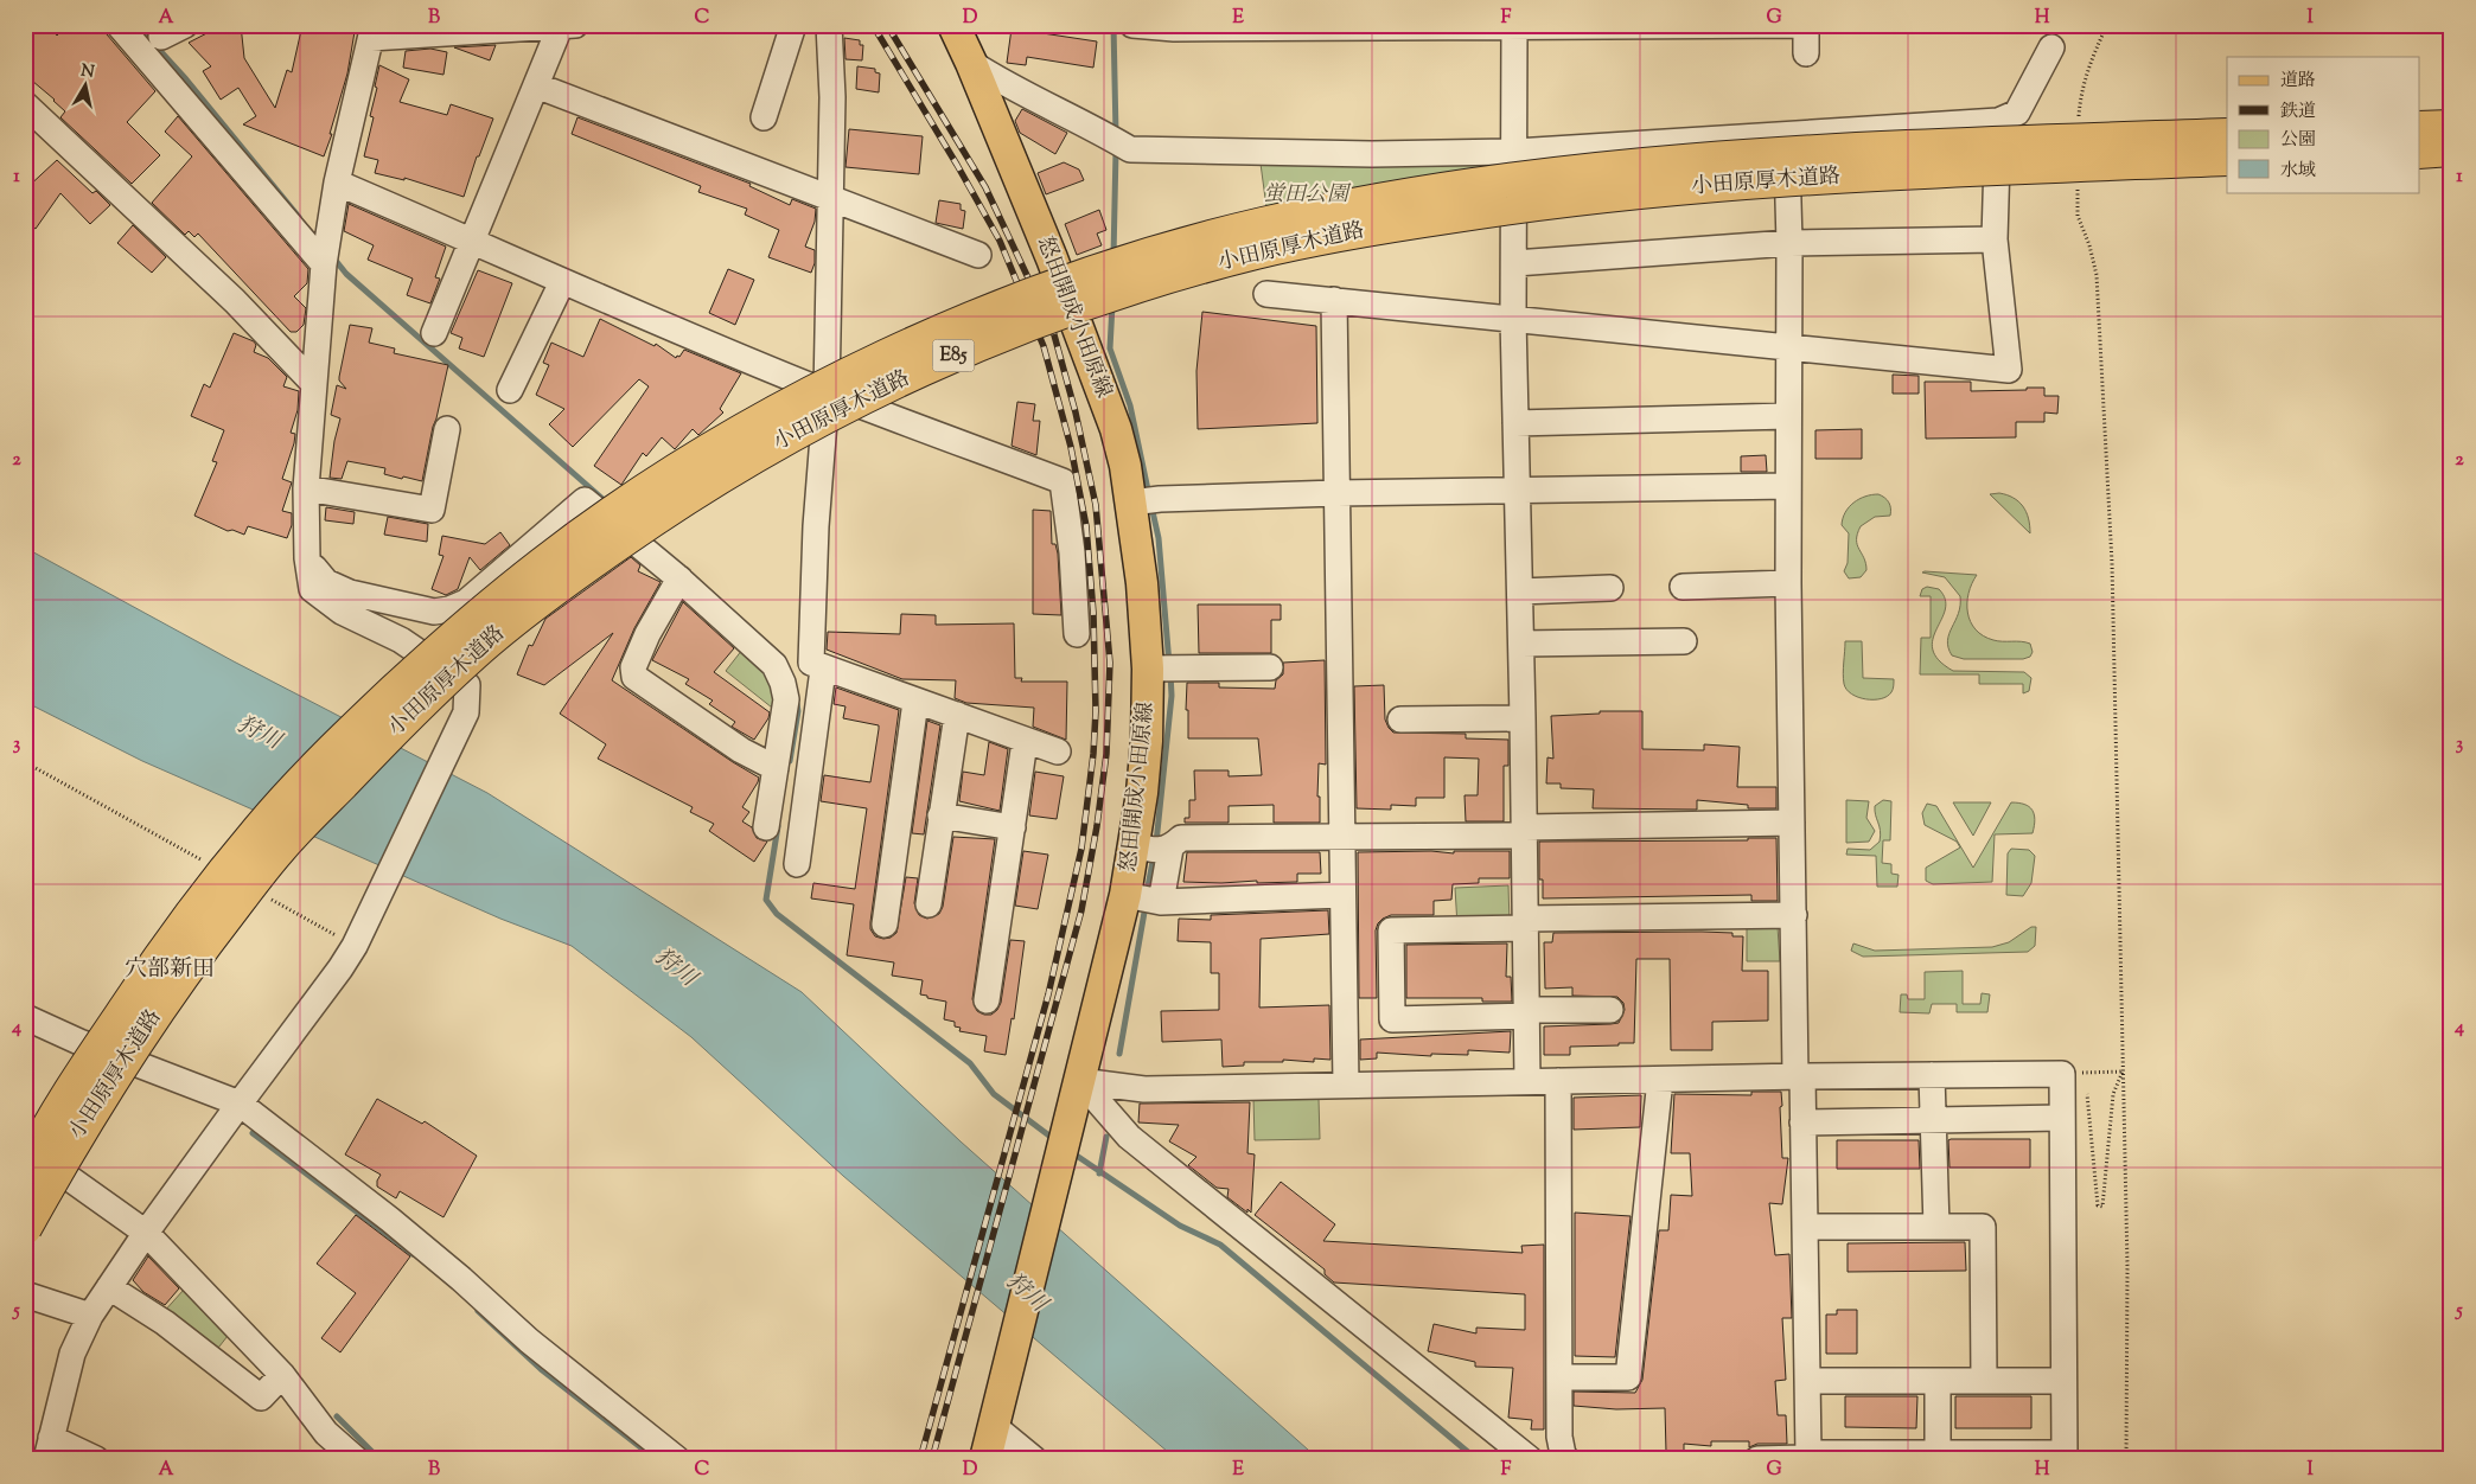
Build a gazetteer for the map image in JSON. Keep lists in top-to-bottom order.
{
  "streets": {
    "highway": ["小田原厚木道路", "E85"],
    "main road": ["怒田開成小田原線"]
  },
  "districts": ["穴部新田"],
  "water": ["狩川"],
  "parks": ["蛍田公園"],
  "legend": [
    "道路",
    "鉄道",
    "公園",
    "水域"
  ],
  "north": "top",
  "grid": {
    "columns": [
      "A",
      "B",
      "C",
      "D",
      "E",
      "F",
      "G",
      "H",
      "I"
    ],
    "rows": [
      "1",
      "2",
      "3",
      "4",
      "5"
    ]
  }
}
